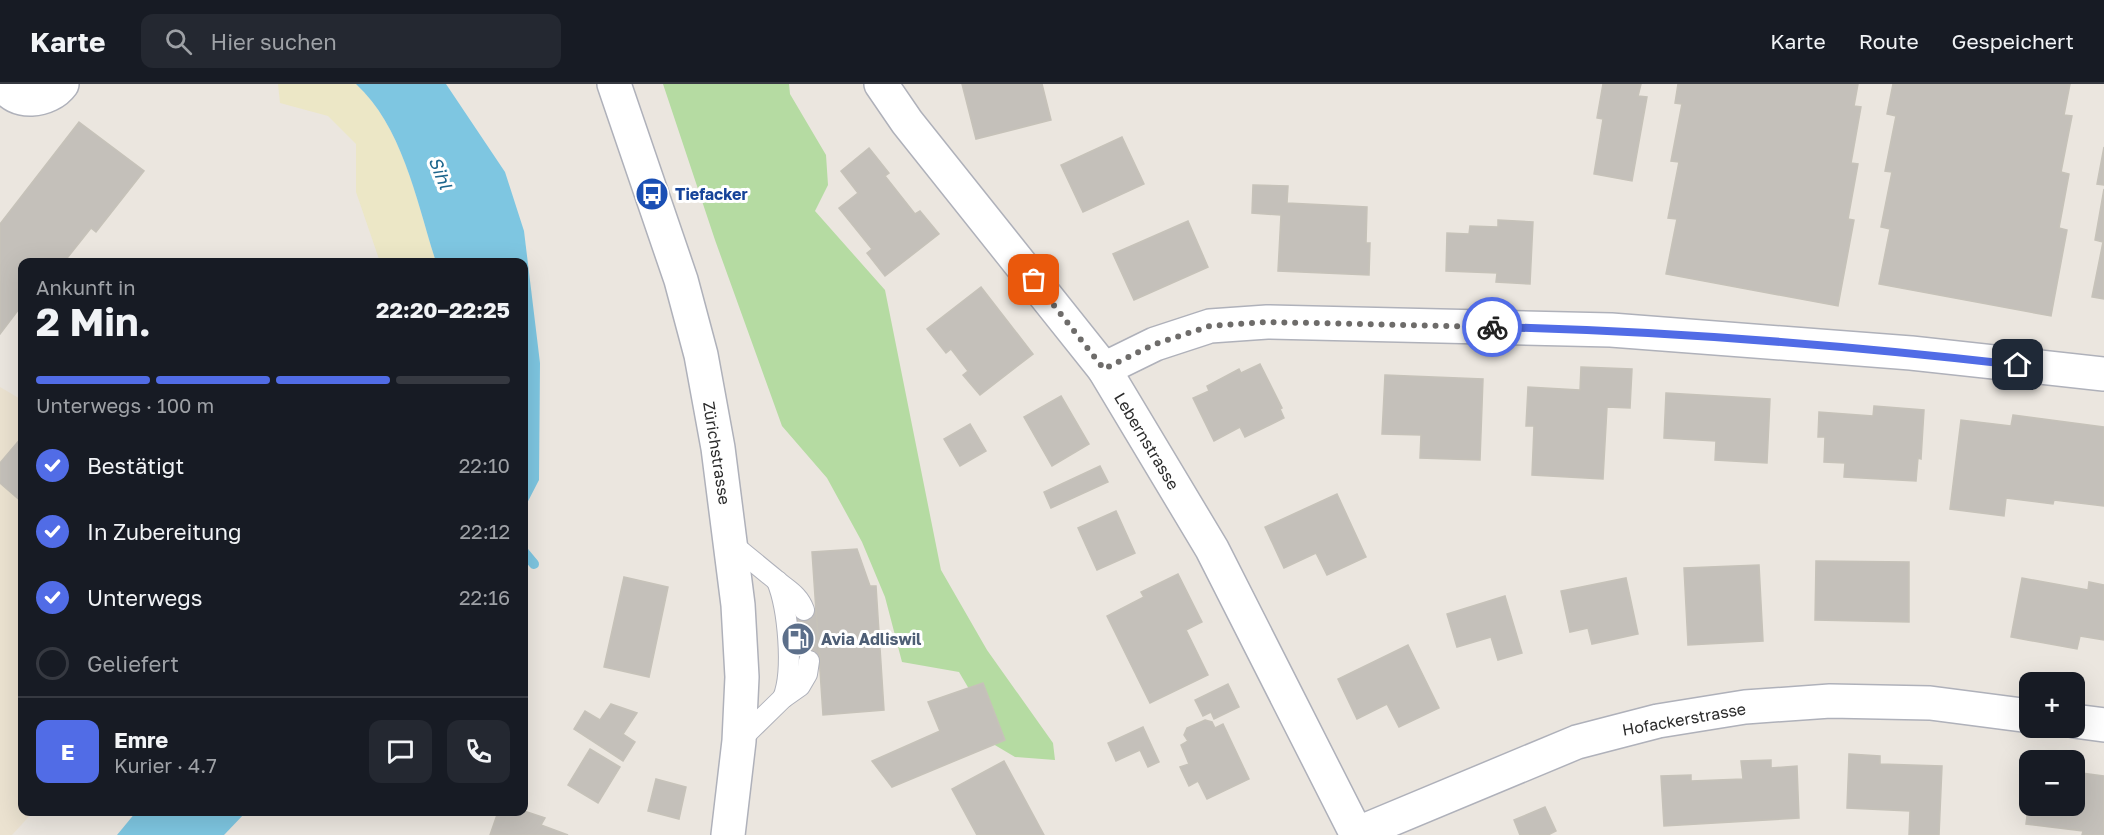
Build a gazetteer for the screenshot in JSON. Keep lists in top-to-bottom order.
{
  "streets": {
    "street": ["Lebernstrasse", "Zürichstrasse", "Hofackerstrasse"]
  },
  "crossings": [
    ["Lebernstrasse", "Hofackerstrasse"]
  ],
  "water": ["Sihl"],
  "places": {
    "bus stop": ["Tiefacker"],
    "fuel station": ["Avia Adliswil"]
  },
  "page": {
    "header": "Karte",
    "search": "Hier suchen",
    "nav": ["Karte", "Route", "Gespeichert"],
    "heading": ["2 Min.", "Ankunft in", "22:20–22:25"],
    "panel": ["Emre", "Kurier · 4.7"],
    "bar": "Unterwegs · 100 m",
    "list": [
      ["Bestätigt", "22:10"],
      ["In Zubereitung", "22:12"],
      ["Unterwegs", "22:16"],
      "Geliefert"
    ],
    "map_buttons": ["+", "−"],
    "round": "E"
  }
}
